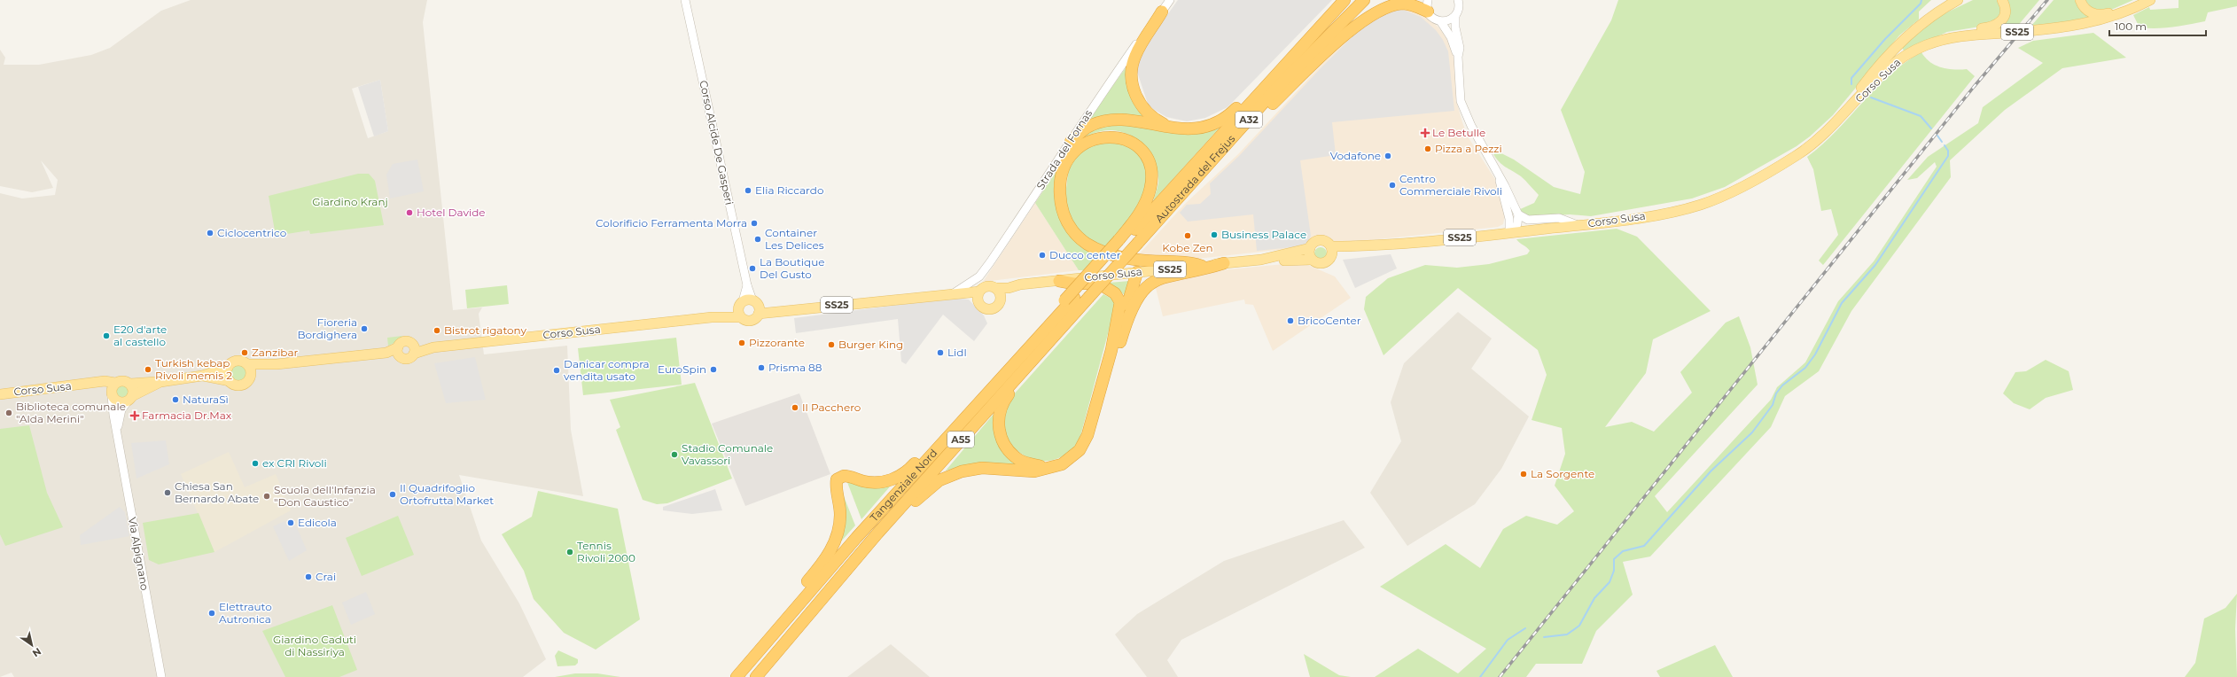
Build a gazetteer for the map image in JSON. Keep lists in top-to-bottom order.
{
  "streets": {
    "highway": [
      "A32",
      "Autostrada del Frejus",
      "A55",
      "Tangenziale Nord"
    ],
    "main road": ["SS25", "Corso Susa"],
    "street": ["Corso Alcide De Gasperi", "Strada del Fornas", "Via Alpignano"]
  },
  "crossings": [
    ["SS25", "Corso Susa"],
    ["SS25", "Corso Alcide De Gasperi"],
    ["SS25", "Strada del Fornas"],
    ["Corso Susa", "Corso Alcide De Gasperi"],
    ["Corso Susa", "Via Alpignano"],
    ["Autostrada del Frejus", "Tangenziale Nord"]
  ],
  "parks": ["Giardino Kranj", "Giardino Caduti di Nassiriya"],
  "places": {
    "health": ["Le Betulle", "Farmacia Dr.Max"],
    "other": [
      "Pizza a Pezzi",
      "Vodafone",
      "Centro Commerciale Rivoli",
      "Elia Riccardo",
      "Hotel Davide",
      "Colorificio Ferramenta Morra",
      "Ciclocentrico",
      "Business Palace",
      "Kobe Zen",
      "Container Les Delices",
      "Ducco center",
      "La Boutique Del Gusto",
      "BricoCenter",
      "Fioreria Bordighera",
      "Bistrot rigatony",
      "E20 d'arte al castello",
      "Pizzorante",
      "Burger King",
      "Zanzibar",
      "Lidl",
      "Prisma 88",
      "Turkish kebap Rivoli memis 2",
      "EuroSpin",
      "Danicar compra vendita usato",
      "NaturaSì",
      "Il Pacchero",
      "Biblioteca comunale \"Alda Merini\"",
      "Stadio Comunale Vavassori",
      "ex CRI Rivoli",
      "La Sorgente",
      "Chiesa San Bernardo Abate",
      "Il Quadrifoglio Ortofrutta Market",
      "Scuola dell'Infanzia \"Don Caustico\"",
      "Edicola",
      "Tennis Rivoli 2000",
      "Crai",
      "Elettrauto Autronica"
    ]
  },
  "scale_bar": "100 m",
  "north": "bottom right"
}
